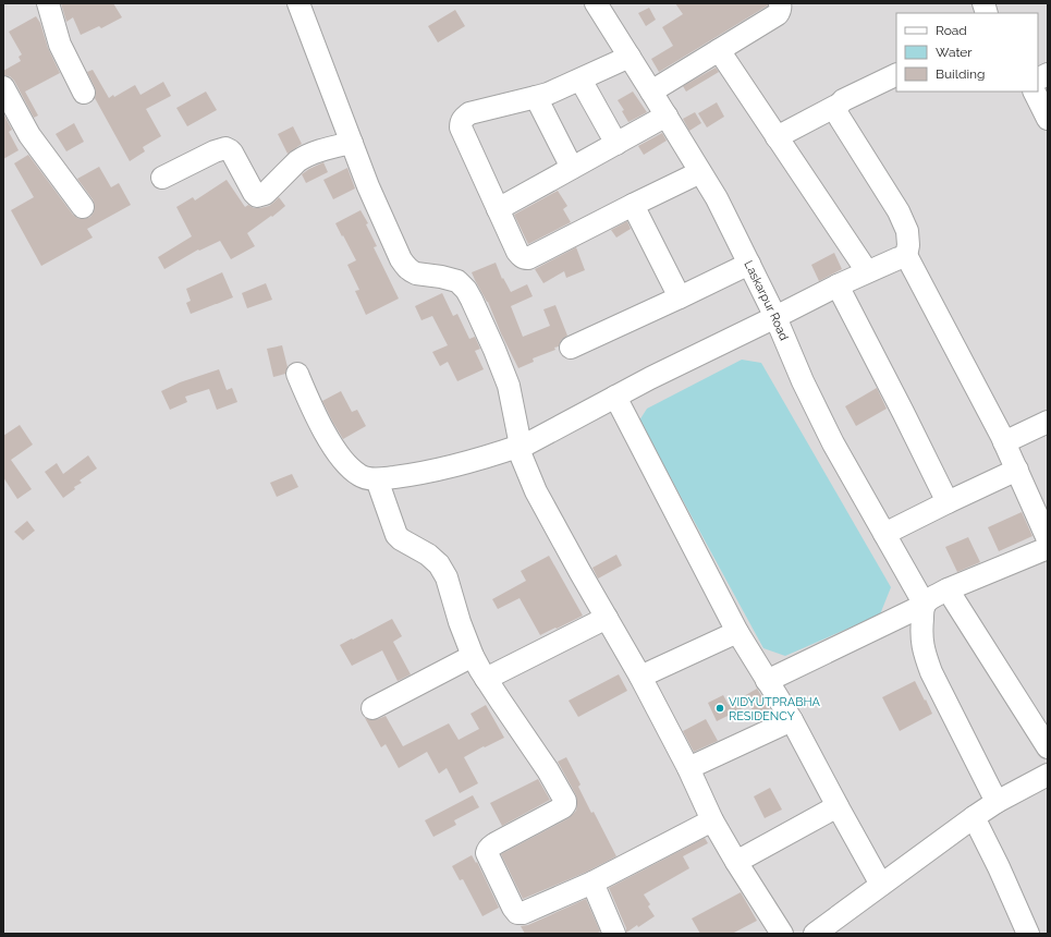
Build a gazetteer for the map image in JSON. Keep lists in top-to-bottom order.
{
  "streets": {
    "street": ["Laskarpur Road"]
  },
  "places": ["VIDYUTPRABHA RESIDENCY"],
  "legend": ["Road", "Water", "Building"]
}
